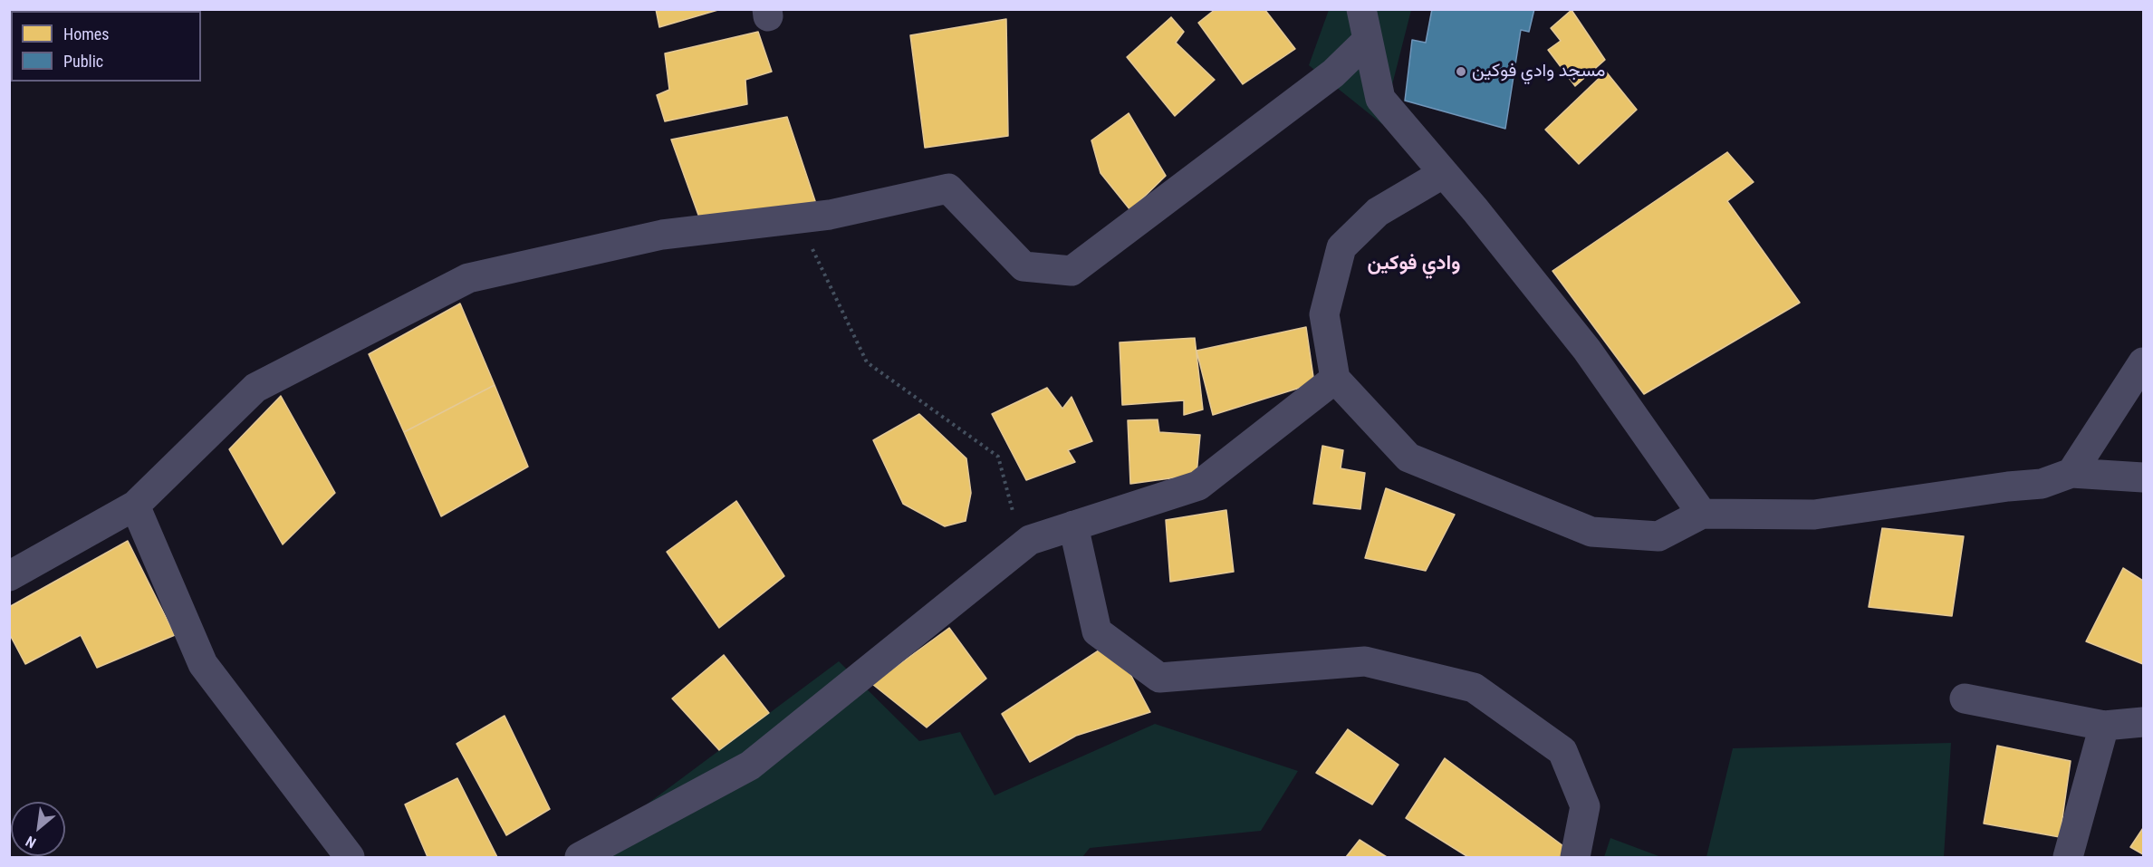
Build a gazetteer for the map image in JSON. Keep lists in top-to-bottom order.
{
  "districts": ["وادي فوكين"],
  "places": ["مسجد وادي فوكين"],
  "legend": ["Homes", "Public"],
  "north": "bottom left"
}
